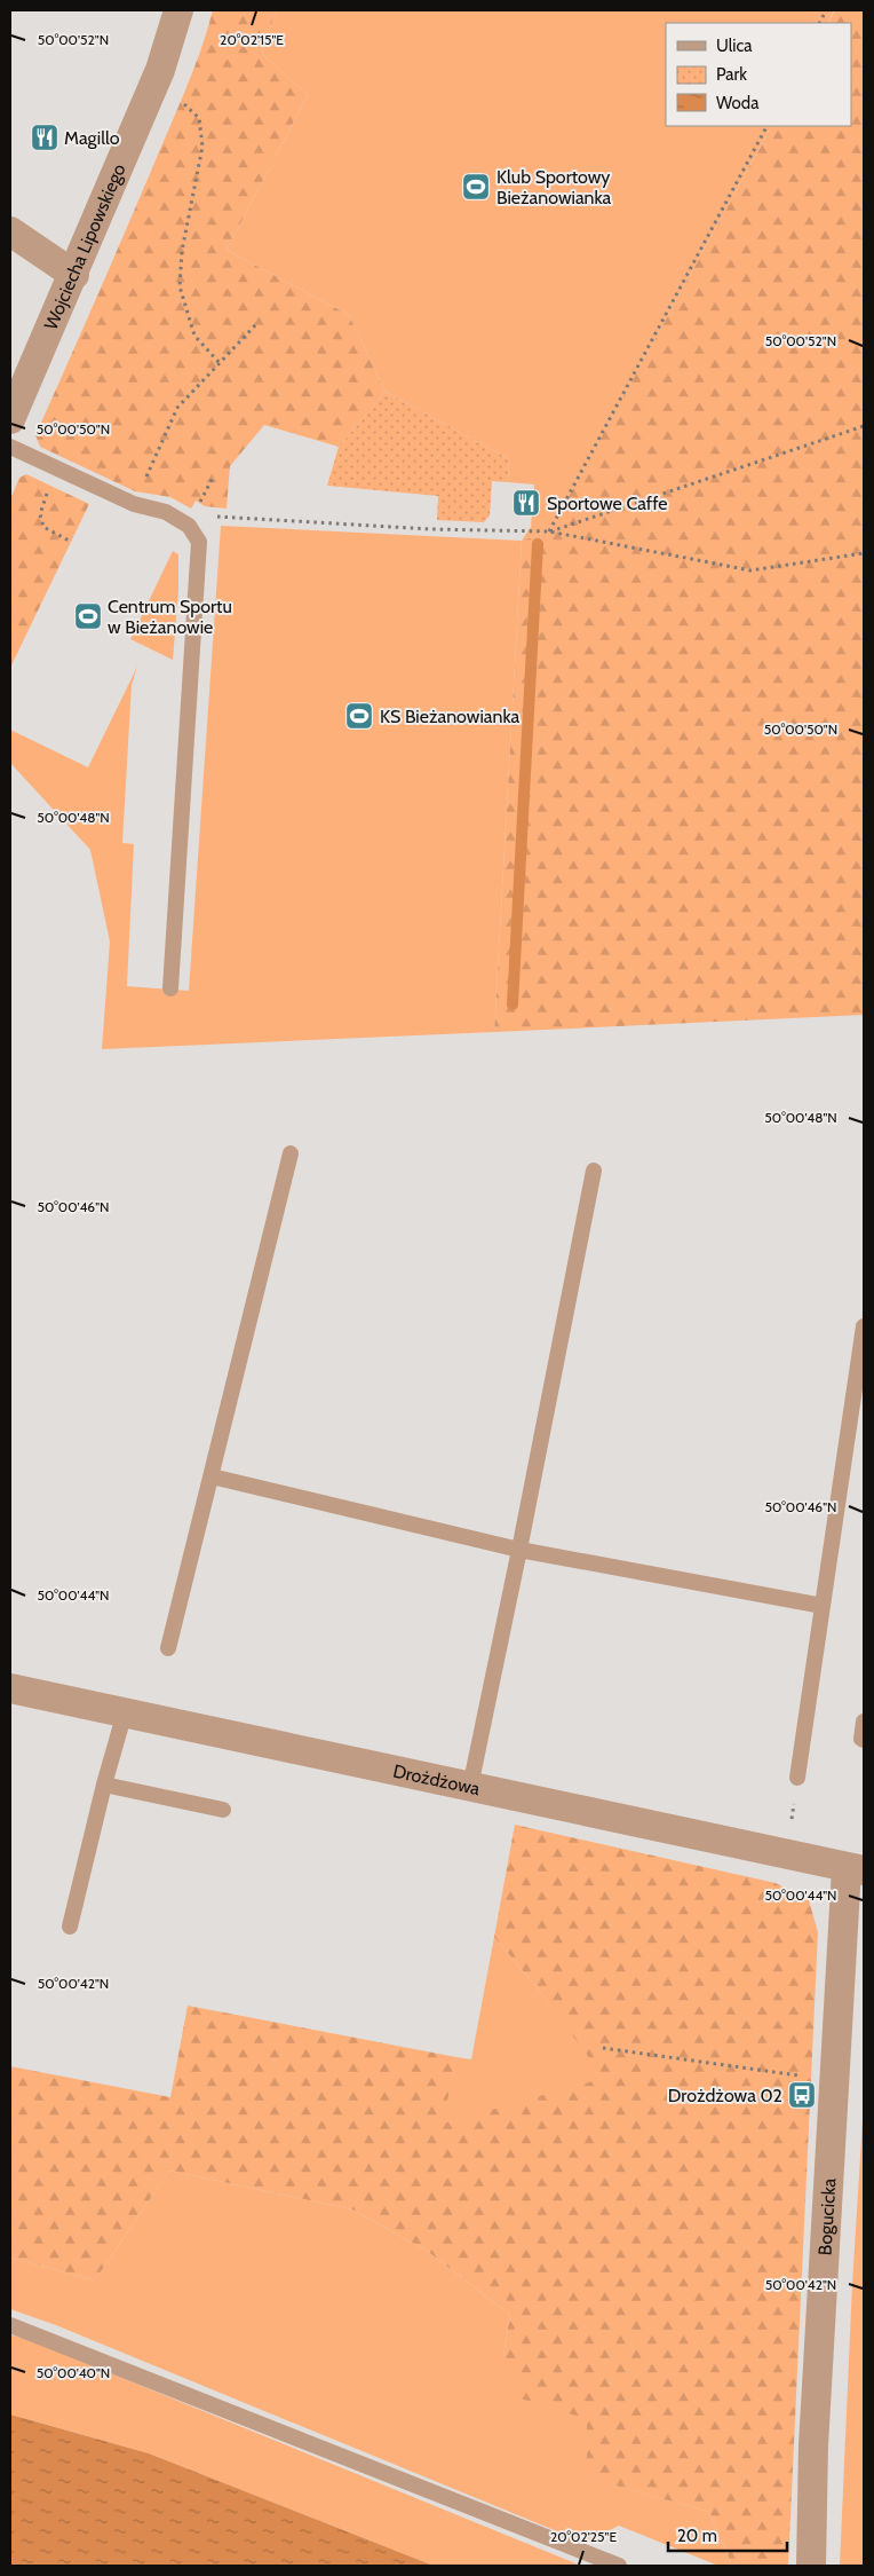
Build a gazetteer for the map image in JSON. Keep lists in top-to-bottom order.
{
  "streets": {
    "street": ["Wojciecha Lipowskiego", "Drożdżowa", "Bogucicka"]
  },
  "crossings": [
    ["Drożdżowa", "Bogucicka"]
  ],
  "places": {
    "restaurant": ["Magillo", "Sportowe Caffe"],
    "sports": ["Klub Sportowy Bieżanowianka", "Centrum Sportu w Bieżanowie", "KS Bieżanowianka"],
    "bus stop": ["Drożdżowa 02"]
  },
  "legend": ["Ulica", "Park", "Woda"],
  "scale_bar": "20 m",
  "coordinates": [
    "20°02'15\"E",
    "50°00'52\"N",
    "50°00'50\"N",
    "50°00'48\"N",
    "50°00'46\"N",
    "50°00'44\"N",
    "50°00'42\"N",
    "50°00'40\"N",
    "20°02'25\"E"
  ]
}
